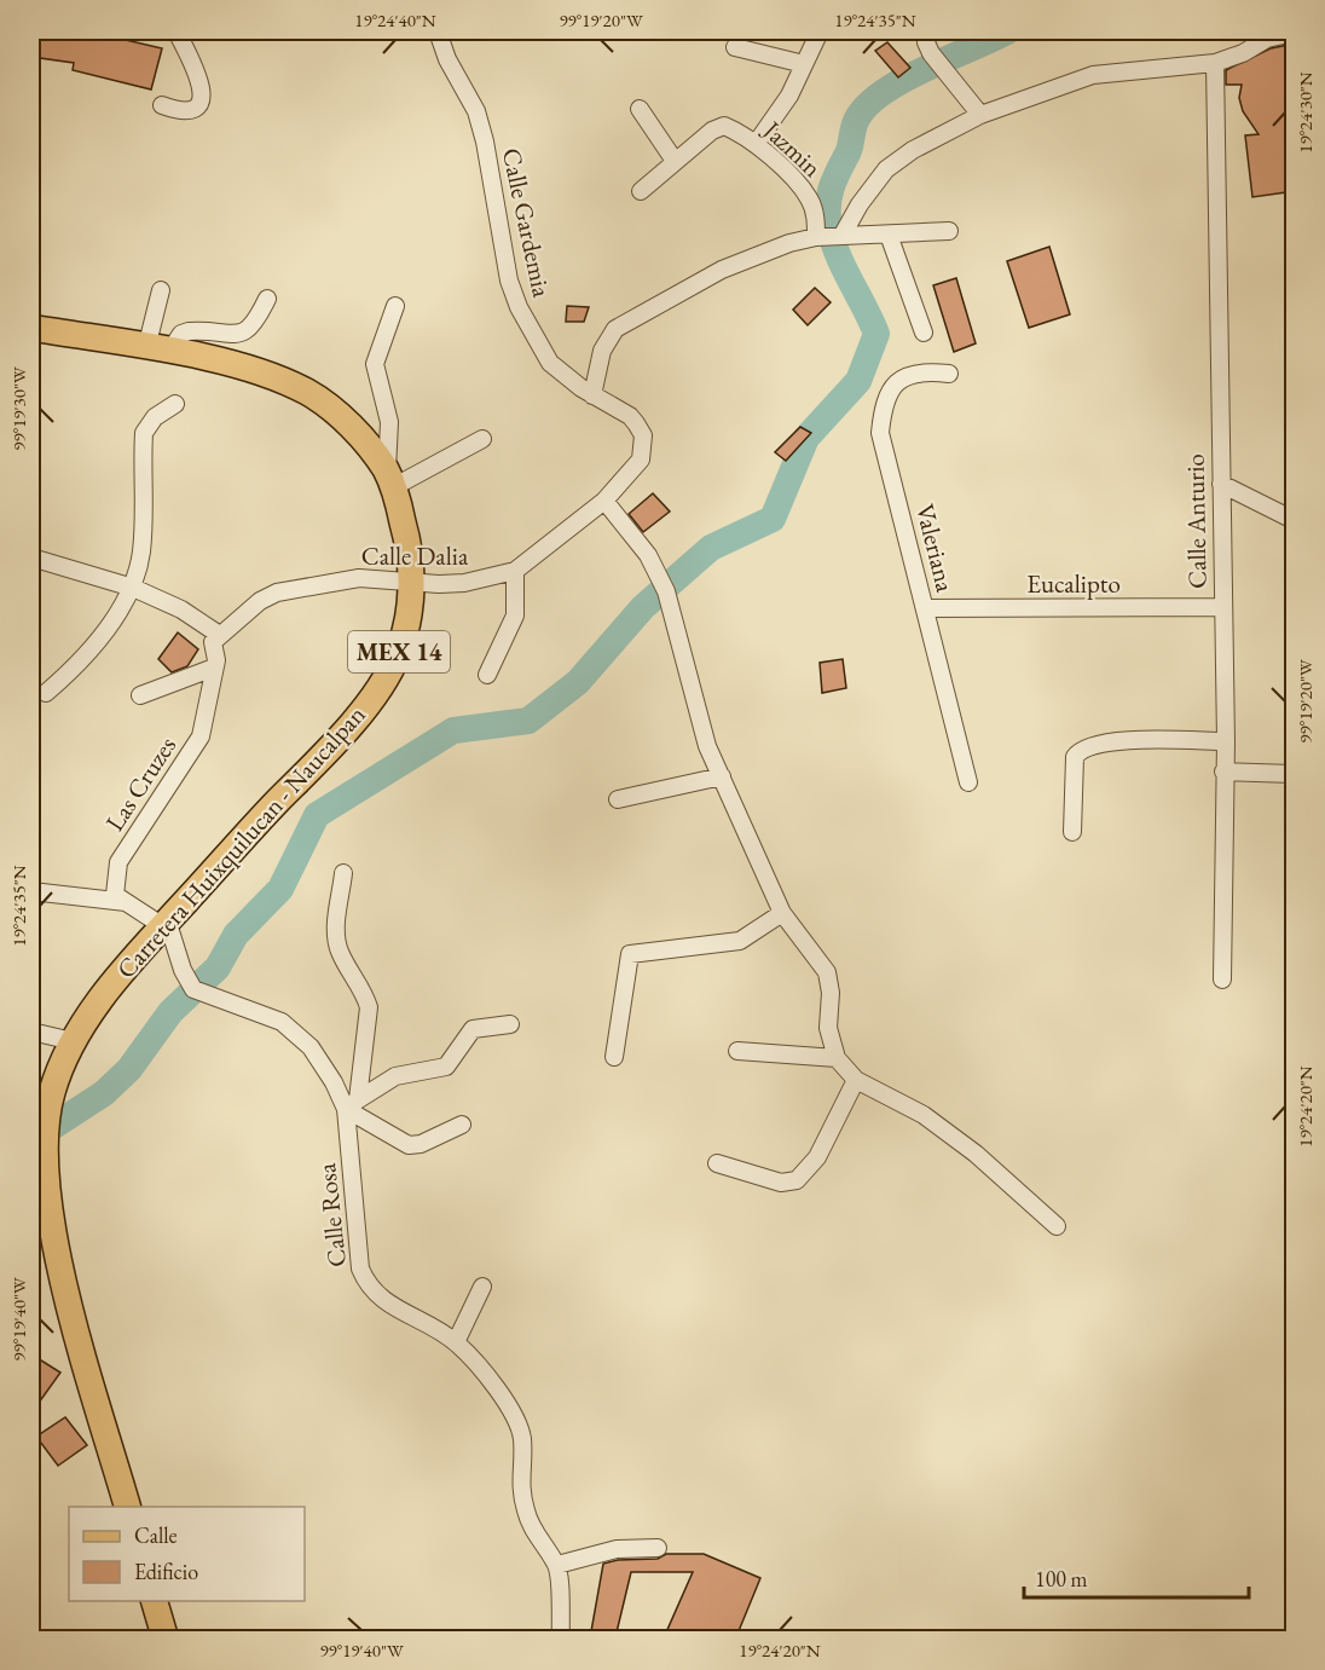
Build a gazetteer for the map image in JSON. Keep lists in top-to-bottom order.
{
  "streets": {
    "main road": ["MEX 14", "Carretera Huixquilucan - Naucalpan"],
    "street": [
      "Jazmin",
      "Calle Gardemia",
      "Calle Anturio",
      "Valeriana",
      "Calle Dalia",
      "Eucalipto",
      "Las Cruzes",
      "Calle Rosa"
    ]
  },
  "crossings": [
    ["Calle Gardemia", "Calle Dalia"],
    ["Calle Anturio", "Eucalipto"],
    ["Valeriana", "Eucalipto"],
    ["Calle Dalia", "Las Cruzes"],
    ["Calle Dalia", "Carretera Huixquilucan - Naucalpan"],
    ["Carretera Huixquilucan - Naucalpan", "Calle Rosa"]
  ],
  "legend": ["Calle", "Edificio"],
  "scale_bar": "100 m",
  "coordinates": [
    "19°24'40\"N",
    "99°19'20\"W",
    "19°24'35\"N",
    "19°24'30\"N",
    "99°19'30\"W",
    "19°24'20\"N",
    "99°19'40\"W"
  ]
}
